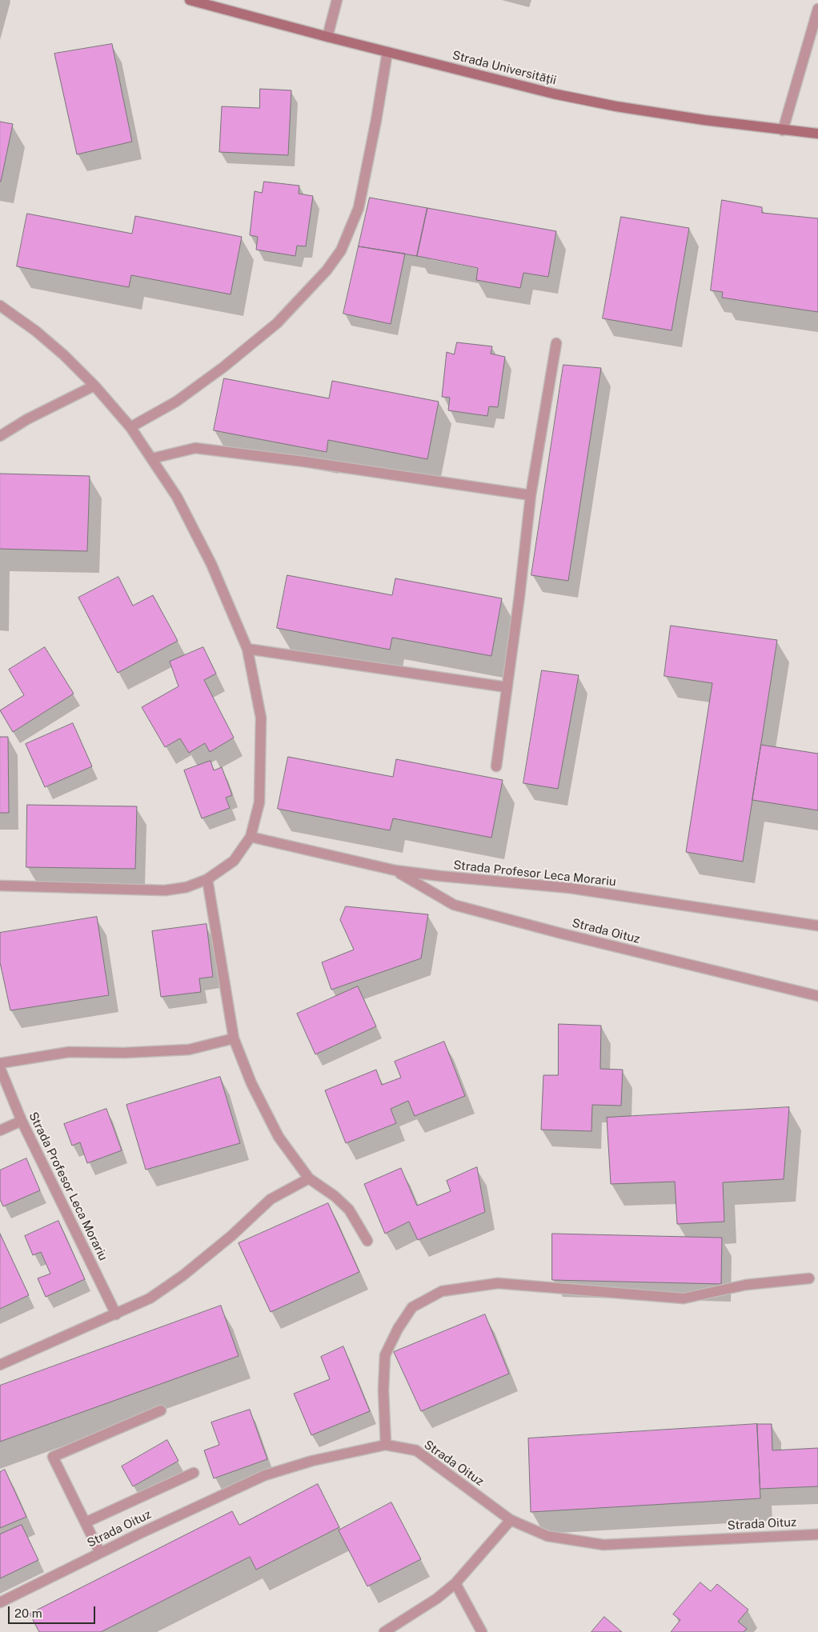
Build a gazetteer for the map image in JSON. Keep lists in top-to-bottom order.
{
  "streets": {
    "street": ["Strada Universității", "Strada Profesor Leca Morariu", "Strada Oituz"]
  },
  "crossings": [
    ["Strada Profesor Leca Morariu", "Strada Oituz"]
  ],
  "scale_bar": "20 m"
}
